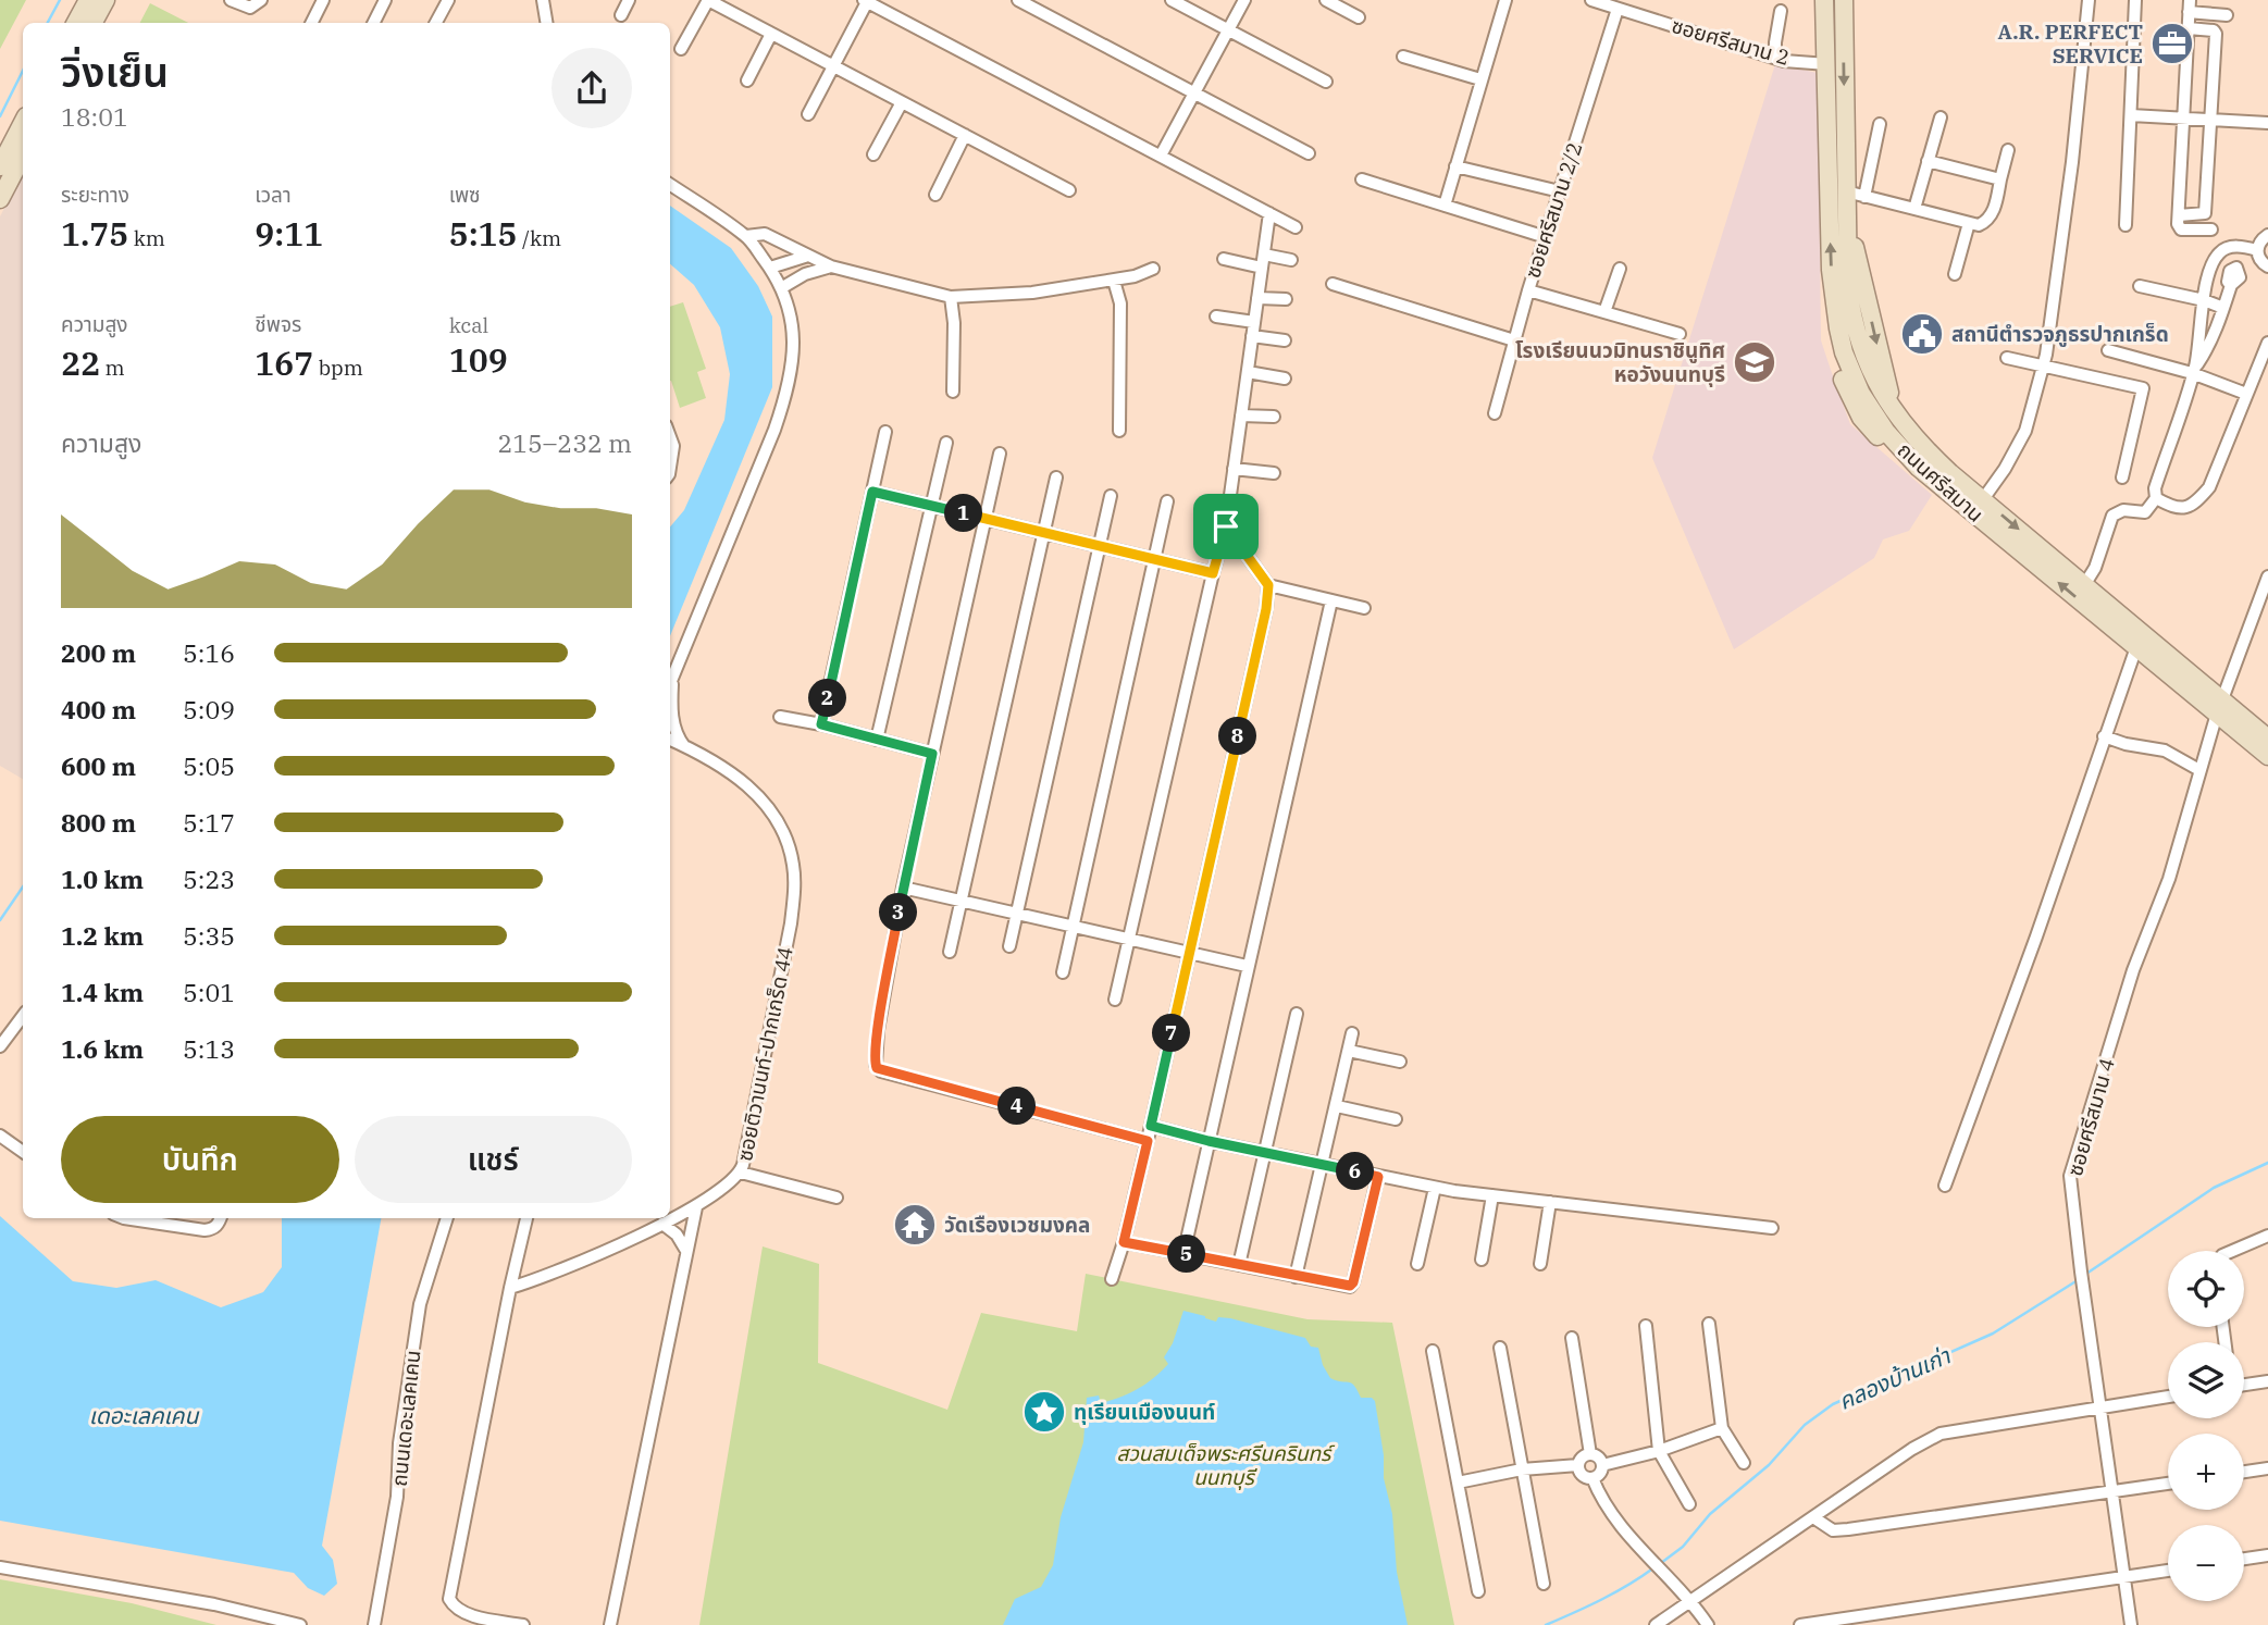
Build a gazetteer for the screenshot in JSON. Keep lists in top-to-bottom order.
{
  "streets": {
    "main road": ["ถนนศรีสมาน"],
    "street": [
      "ซอยศรีสมาน 2",
      "ซอยศรีสมาน 2/2",
      "ซอยติวานนท์-ปากเกร็ด 44",
      "ซอยศรีสมาน 4",
      "ถนนเดอะเลคเคน"
    ]
  },
  "crossings": [
    ["ซอยศรีสมาน 2", "ซอยศรีสมาน 2/2"],
    ["ซอยศรีสมาน 2", "ถนนศรีสมาน"],
    ["ถนนศรีสมาน", "ซอยศรีสมาน 4"]
  ],
  "water": ["คลองบ้านเก่า", "เดอะเลคเคน"],
  "parks": ["สวนสมเด็จพระศรีนครินทร์ นนทบุรี"],
  "places": {
    "office": ["A.R. PERFECT SERVICE"],
    "public building": ["สถานีตำรวจภูธรปากเกร็ด"],
    "school or university": ["โรงเรียนนวมิทนราชินูทิศ หอวังนนทบุรี"],
    "temple": ["วัดเรืองเวชมงคล"],
    "place": ["ทุเรียนเมืองนนท์"]
  },
  "page": {
    "heading": ["วิ่งเย็น", "18:01"],
    "stats": [
      ["ระยะทาง", "1.75 km"],
      ["เวลา", "9:11"],
      ["เพซ", "5:15 /km"],
      ["ความสูง", "22 m"],
      ["ชีพจร", "167 bpm"],
      ["kcal", "109"]
    ],
    "chart": ["ความสูง", "215–232 m"],
    "pins": [
      "1",
      "2",
      "8",
      "3",
      "7",
      "4",
      "6",
      "5"
    ],
    "list": [
      {
        "name": "200 m",
        "note": "5:16"
      },
      {
        "name": "400 m",
        "note": "5:09"
      },
      {
        "name": "600 m",
        "note": "5:05"
      },
      {
        "name": "800 m",
        "note": "5:17"
      },
      {
        "name": "1.0 km",
        "note": "5:23"
      },
      {
        "name": "1.2 km",
        "note": "5:35"
      },
      {
        "name": "1.4 km",
        "note": "5:01"
      },
      {
        "name": "1.6 km",
        "note": "5:13"
      }
    ],
    "buttons": ["บันทึก", "แชร์"],
    "map_buttons": ["+", "−"]
  }
}
